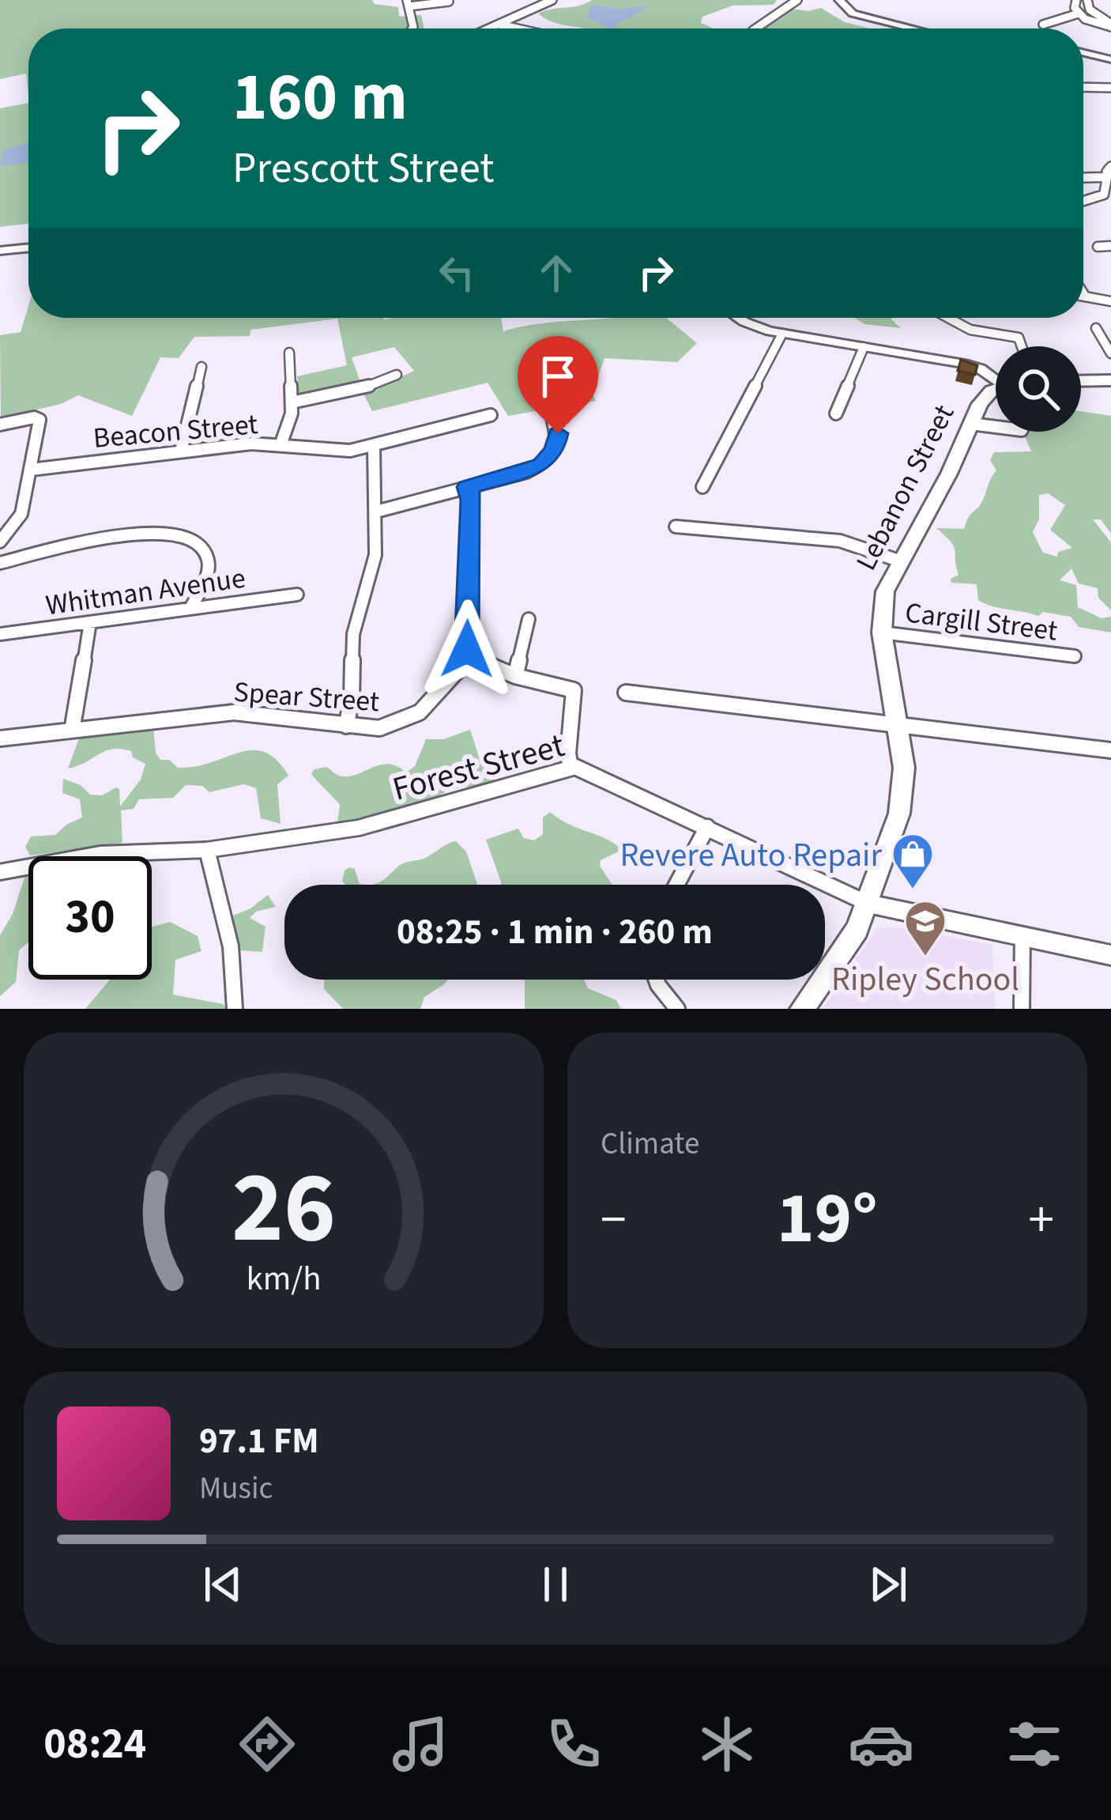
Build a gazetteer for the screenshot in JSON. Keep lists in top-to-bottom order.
{
  "streets": {
    "main road": ["Lebanon Street"],
    "street": [
      "Beacon Street",
      "Whitman Avenue",
      "Cargill Street",
      "Spear Street",
      "Forest Street"
    ]
  },
  "crossings": [
    ["Lebanon Street", "Cargill Street"],
    ["Lebanon Street", "Forest Street"]
  ],
  "places": {
    "shop": ["Revere Auto Repair"],
    "school or university": ["Ripley School"]
  },
  "page": {
    "turn": ["160 m", "Prescott Street"],
    "limit": "30",
    "trip": "08:25 · 1 min · 260 m",
    "tile": "Climate",
    "heat": ["−", "19°", "+"],
    "song": ["97.1 FM", "Music"],
    "tabs": "08:24",
    "gauge": ["26", "km/h"]
  }
}
